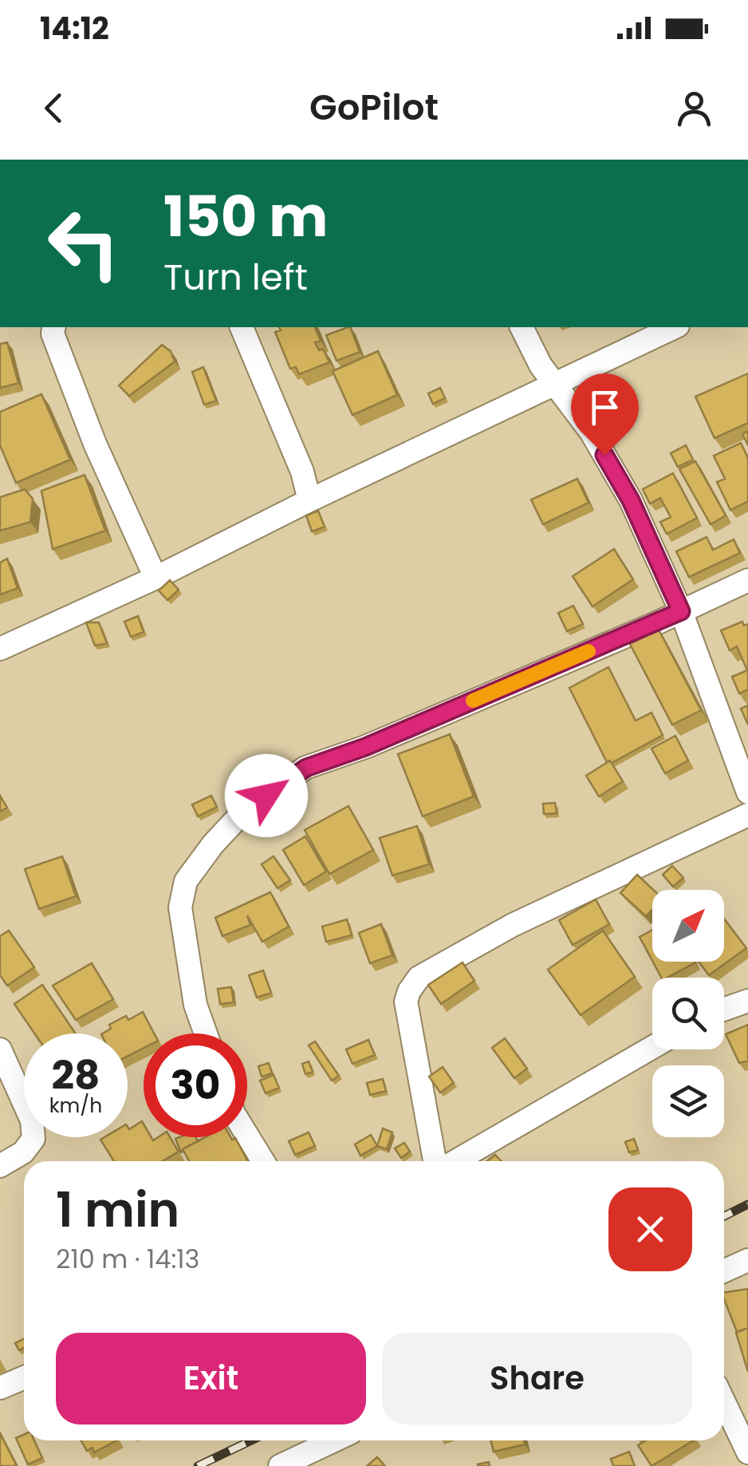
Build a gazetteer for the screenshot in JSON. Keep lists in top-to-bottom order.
{
  "north": "top right",
  "page": {
    "status": "14:12",
    "header": "GoPilot",
    "turn": ["150 m", "Turn left"],
    "speed": "28 km/h",
    "limit": "30",
    "heading": ["1 min", "210 m · 14:13"],
    "buttons": ["Exit", "Share"]
  }
}
